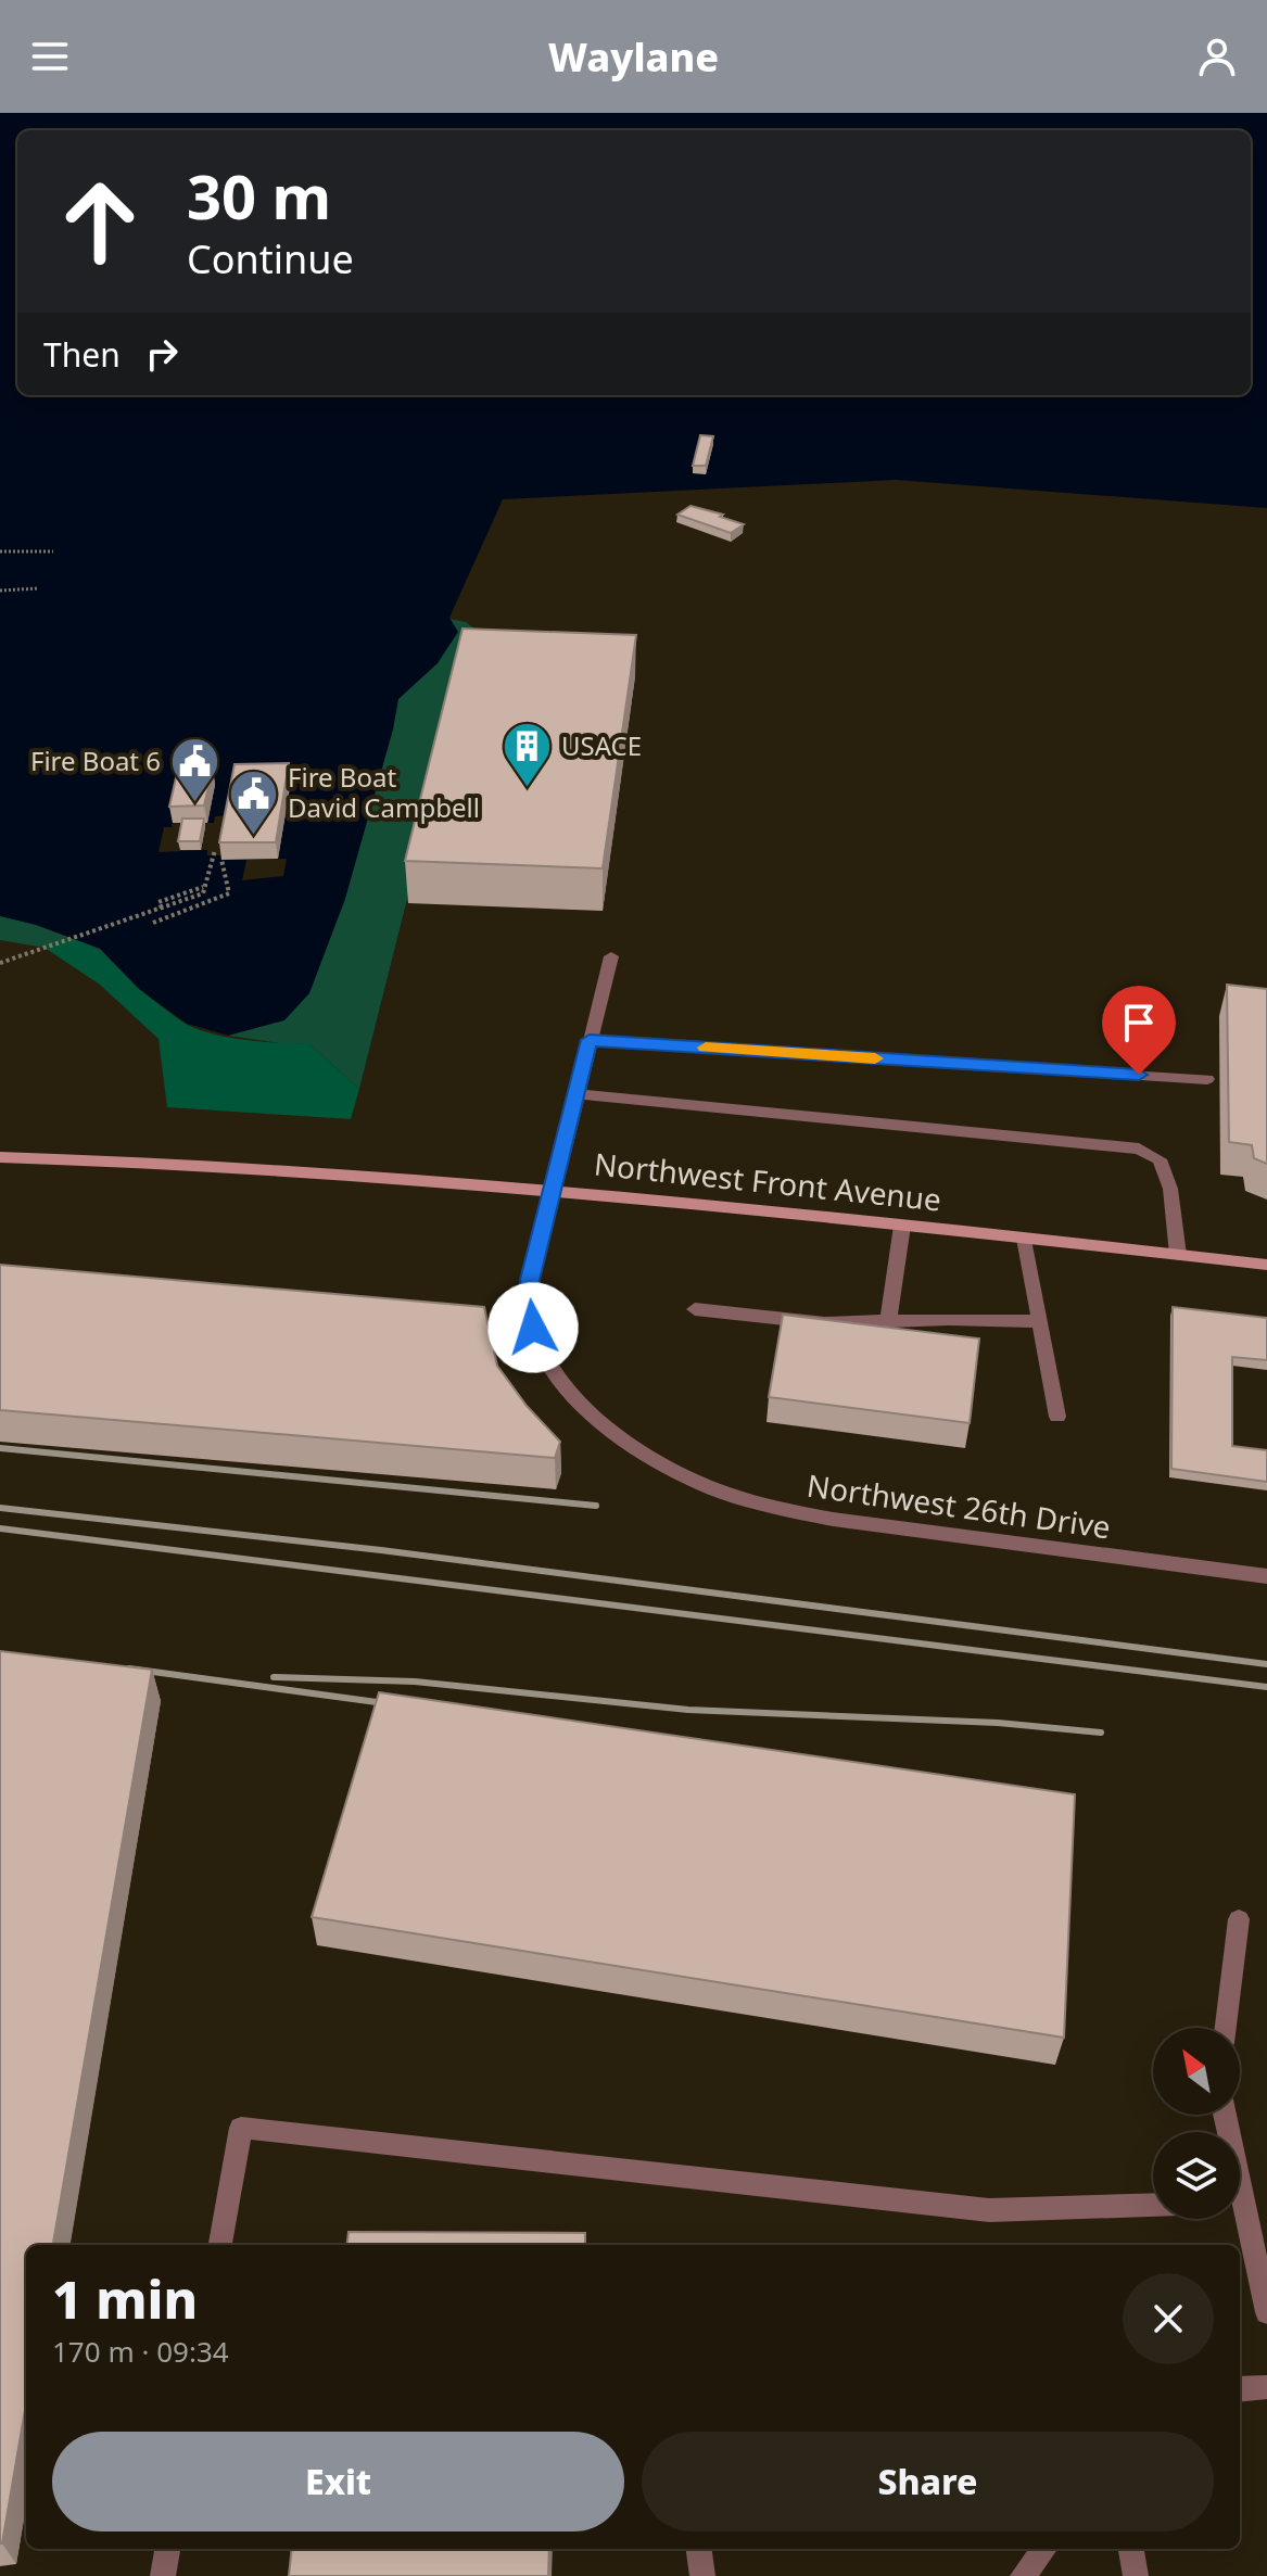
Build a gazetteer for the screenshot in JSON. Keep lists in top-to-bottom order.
{
  "streets": {
    "main road": ["Northwest Front Avenue"],
    "street": ["Northwest 26th Drive"]
  },
  "crossings": [
    ["Northwest Front Avenue", "Northwest 26th Drive"]
  ],
  "places": {
    "building": ["USACE"],
    "public building": ["Fire Boat 6", "Fire Boat David Campbell"]
  },
  "north": "top left",
  "page": {
    "header": "Waylane",
    "turn": ["30 m", "Continue"],
    "then": "Then",
    "heading": ["1 min", "170 m · 09:34"],
    "buttons": ["Exit", "Share"]
  }
}
